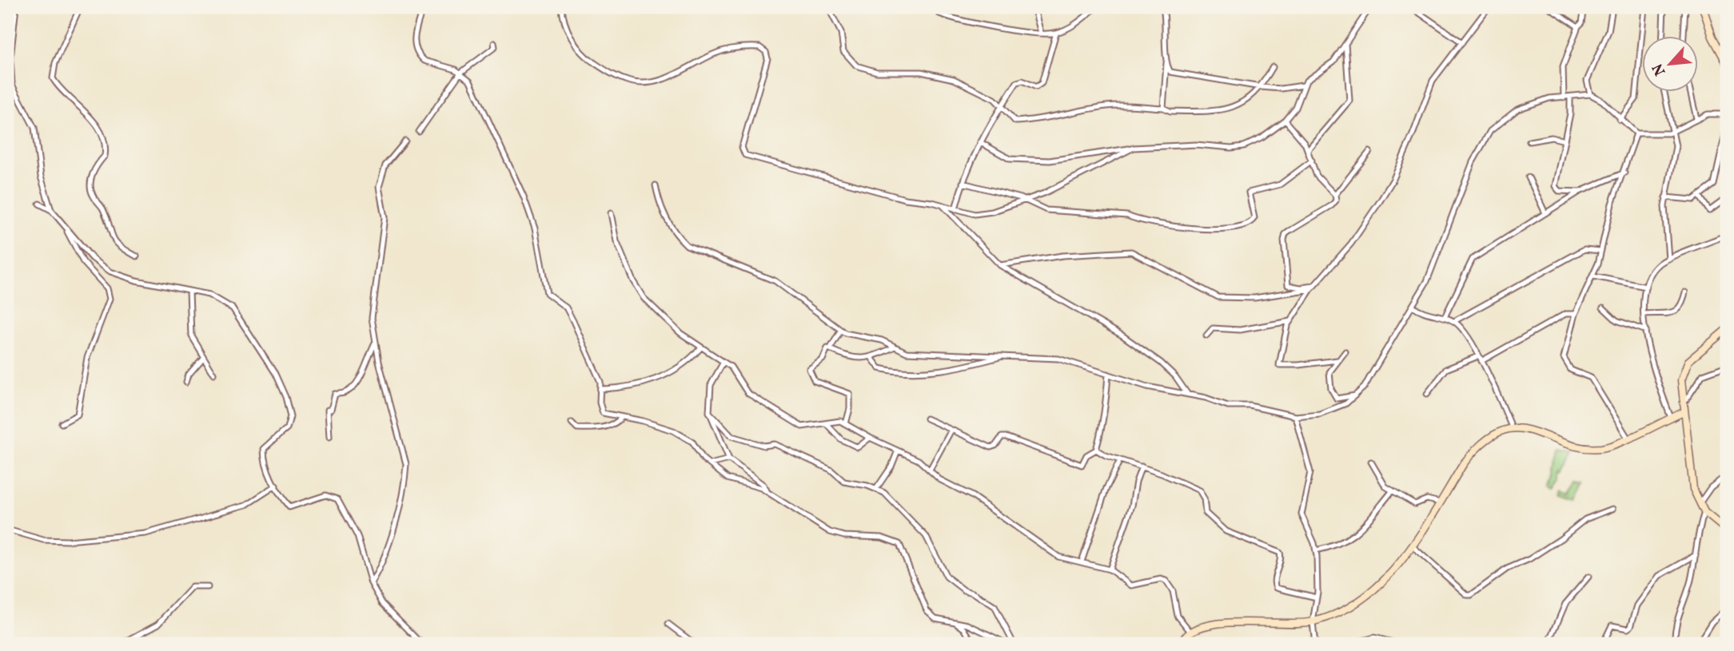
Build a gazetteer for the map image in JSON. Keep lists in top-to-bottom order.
{
  "north": "bottom left"
}
